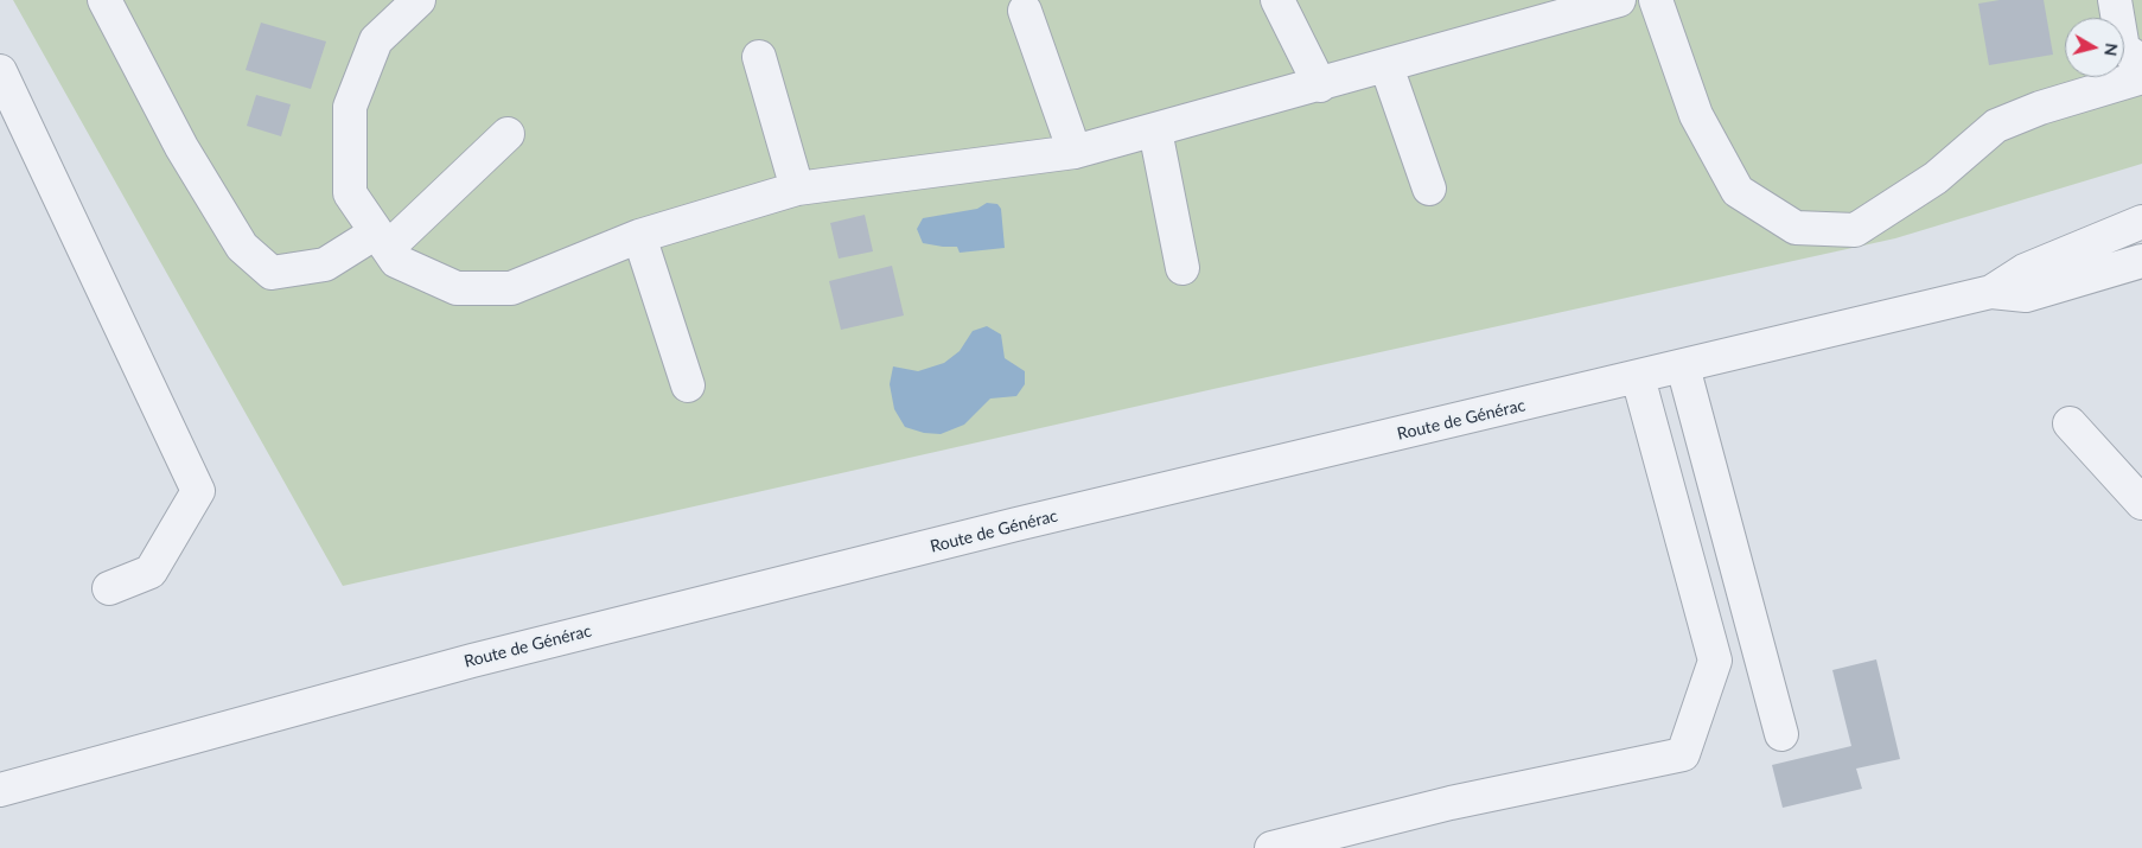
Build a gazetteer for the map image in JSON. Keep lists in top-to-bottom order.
{
  "streets": {
    "street": ["Route de Générac"]
  },
  "north": "right"
}
